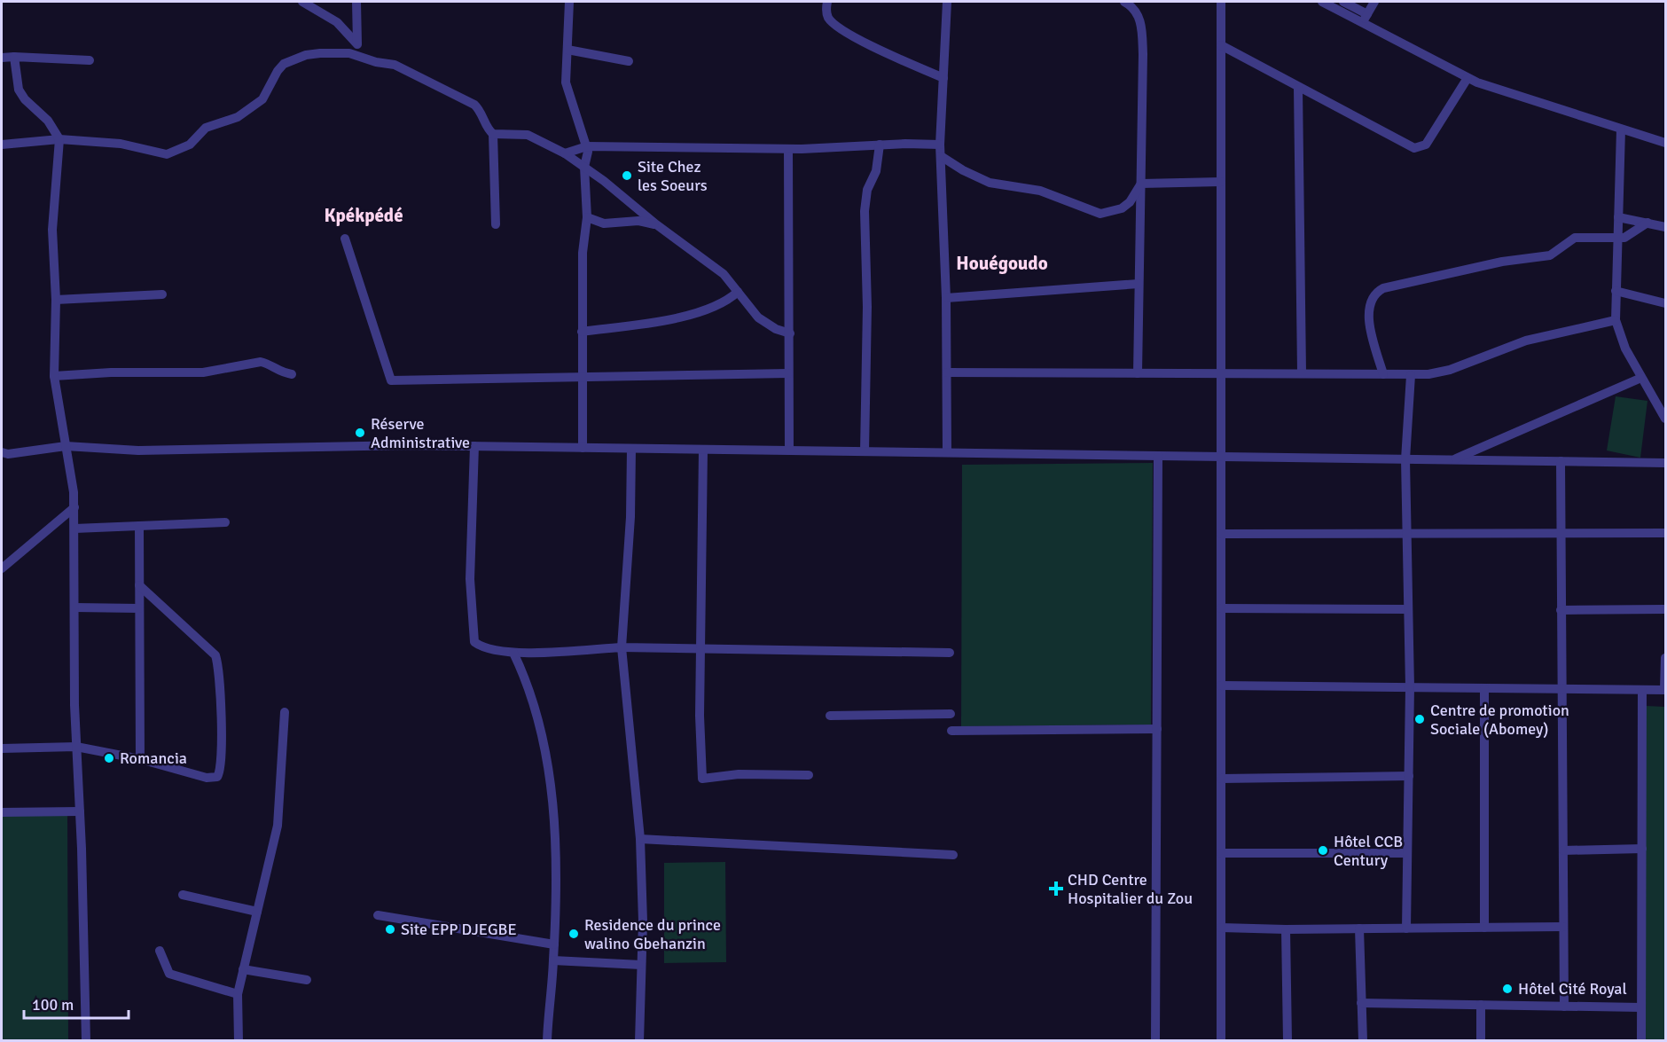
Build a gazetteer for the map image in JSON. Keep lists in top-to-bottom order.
{
  "districts": ["Kpékpédé", "Houégoudo"],
  "places": {
    "other": [
      "Site Chez les Soeurs",
      "Réserve Administrative",
      "Centre de promotion Sociale (Abomey)",
      "Romancia",
      "Hôtel CCB Century",
      "Site EPP DJEGBE",
      "Residence du prince walino Gbehanzin",
      "Hôtel Cité Royal"
    ],
    "health": ["CHD Centre Hospitalier du Zou"]
  },
  "scale_bar": "100 m"
}
